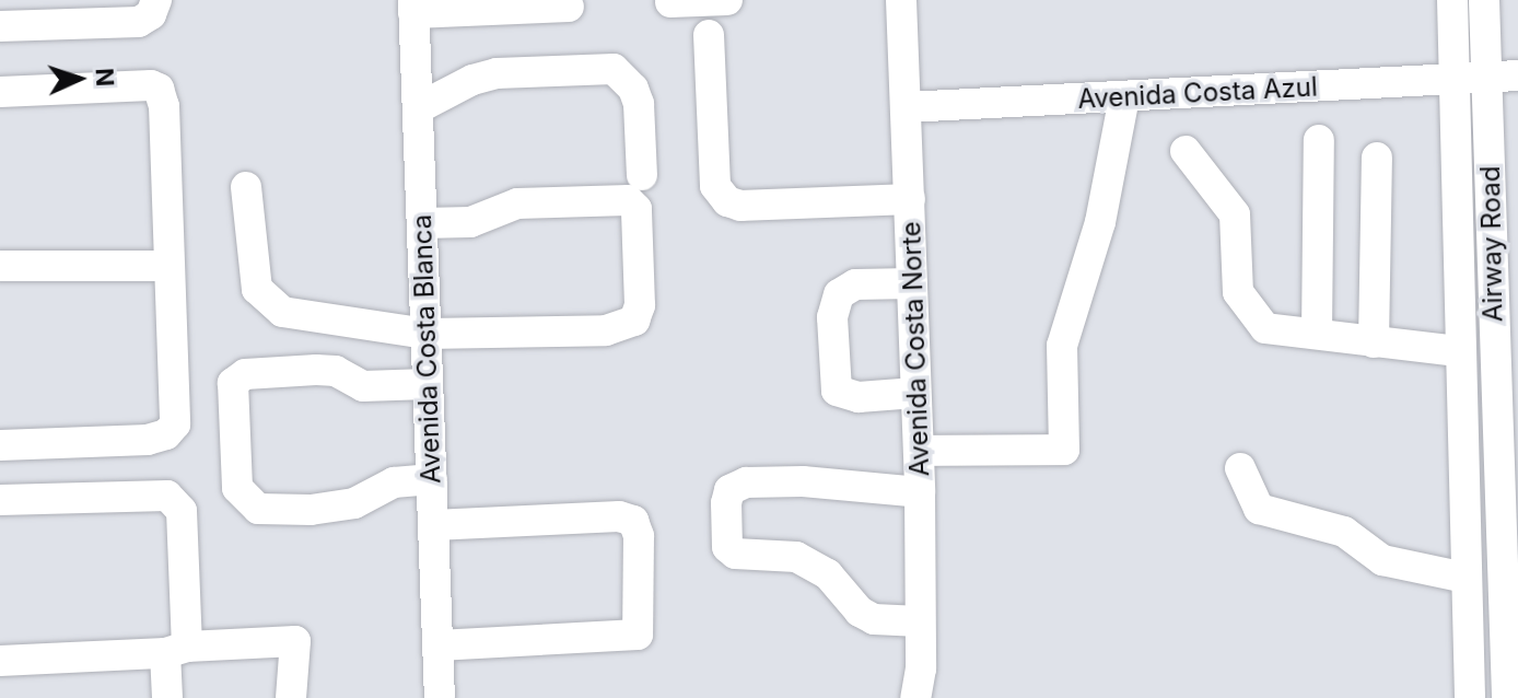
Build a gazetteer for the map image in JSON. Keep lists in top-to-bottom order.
{
  "streets": {
    "street": [
      "Avenida Costa Azul",
      "Airway Road",
      "Avenida Costa Blanca",
      "Avenida Costa Norte"
    ]
  },
  "crossings": [
    ["Avenida Costa Azul", "Airway Road"],
    ["Avenida Costa Azul", "Avenida Costa Norte"]
  ],
  "north": "right"
}
